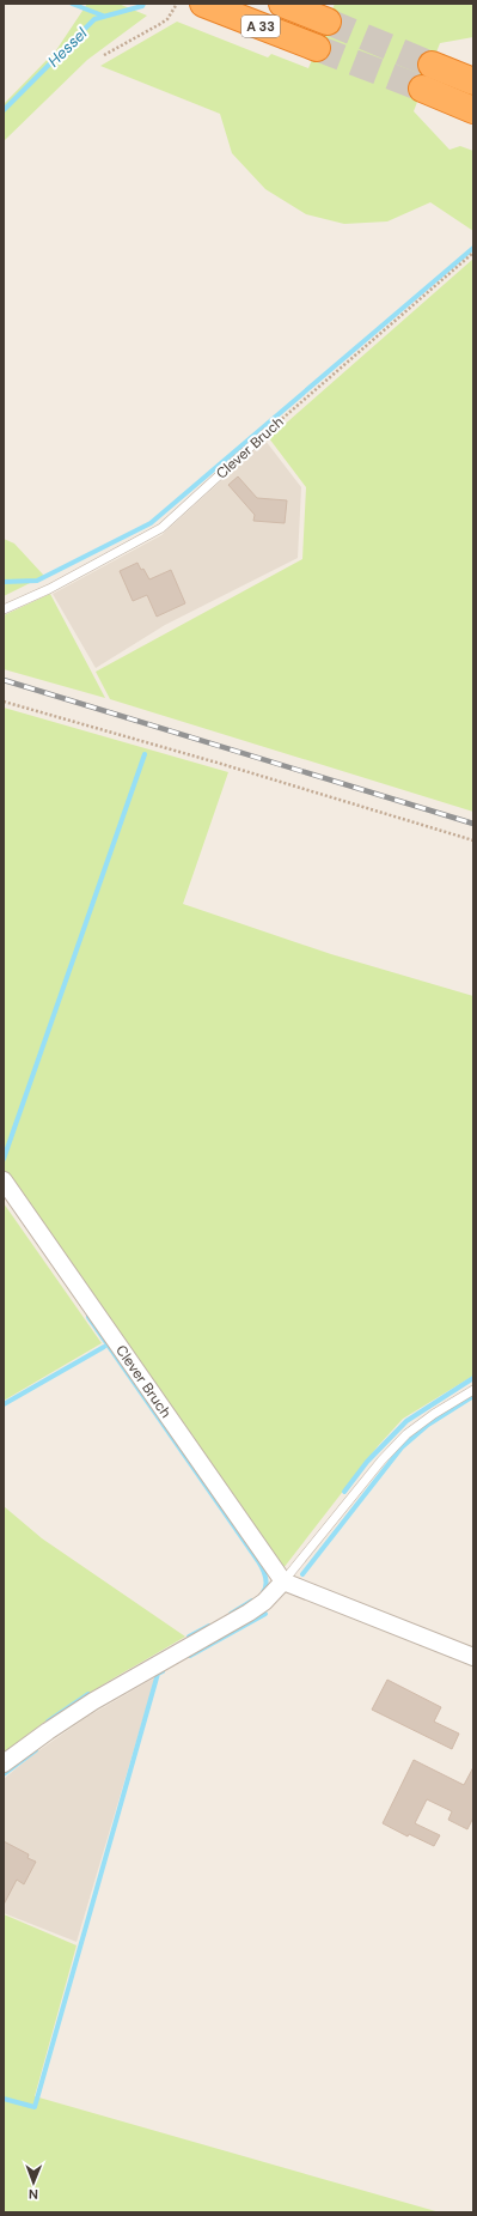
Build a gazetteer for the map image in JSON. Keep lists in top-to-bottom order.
{
  "streets": {
    "highway": ["A 33"],
    "street": ["Clever Bruch"]
  },
  "water": ["Hessel"],
  "north": "bottom"
}
